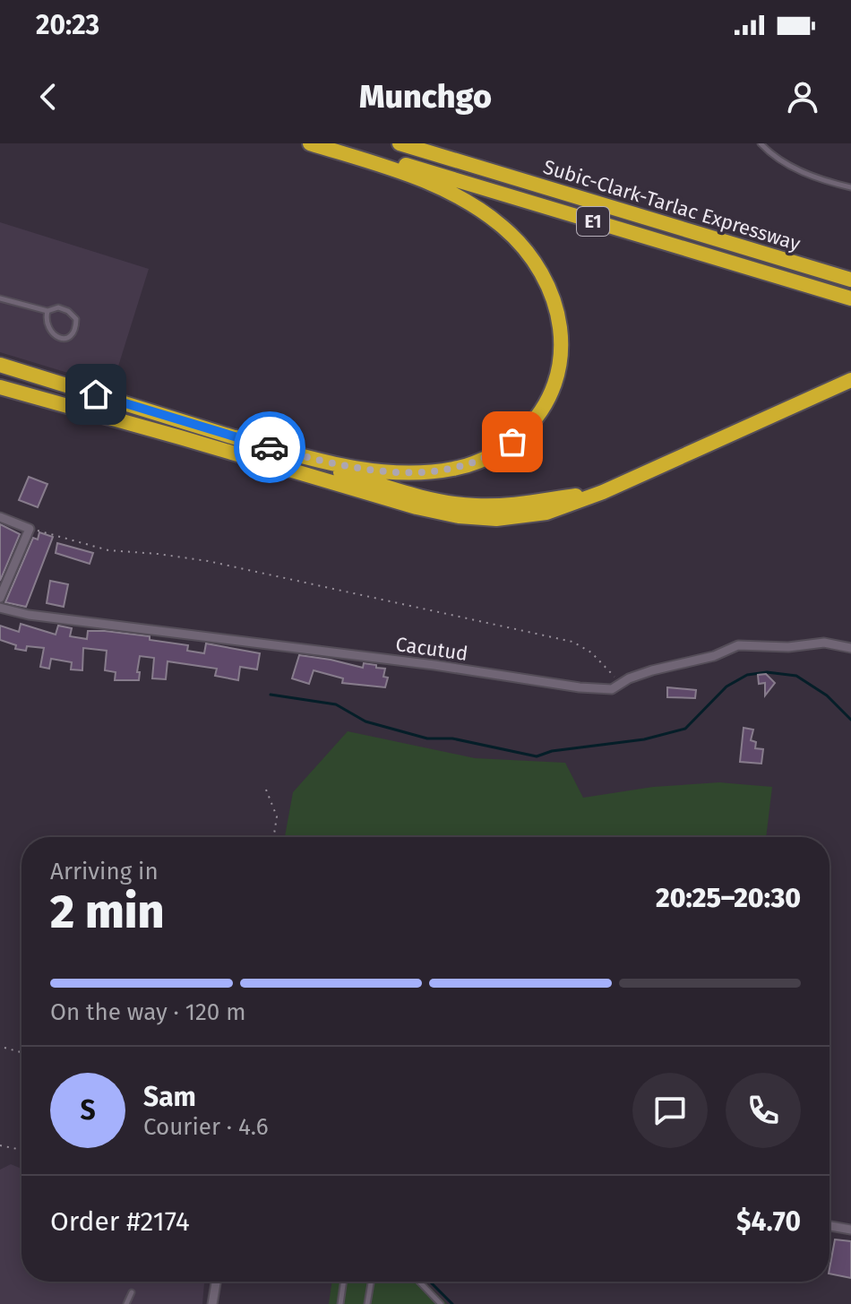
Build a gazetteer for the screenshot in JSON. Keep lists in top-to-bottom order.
{
  "streets": {
    "highway": ["Subic-Clark-Tarlac Expressway", "E1"],
    "street": ["Cacutud"]
  },
  "page": {
    "status": "20:23",
    "header": "Munchgo",
    "heading": ["2 min", "Arriving in", "20:25–20:30"],
    "panel": [
      "Sam",
      "Courier · 4.6",
      "Order #2174",
      "$4.70"
    ],
    "bar": "On the way · 120 m",
    "round": "S"
  }
}
